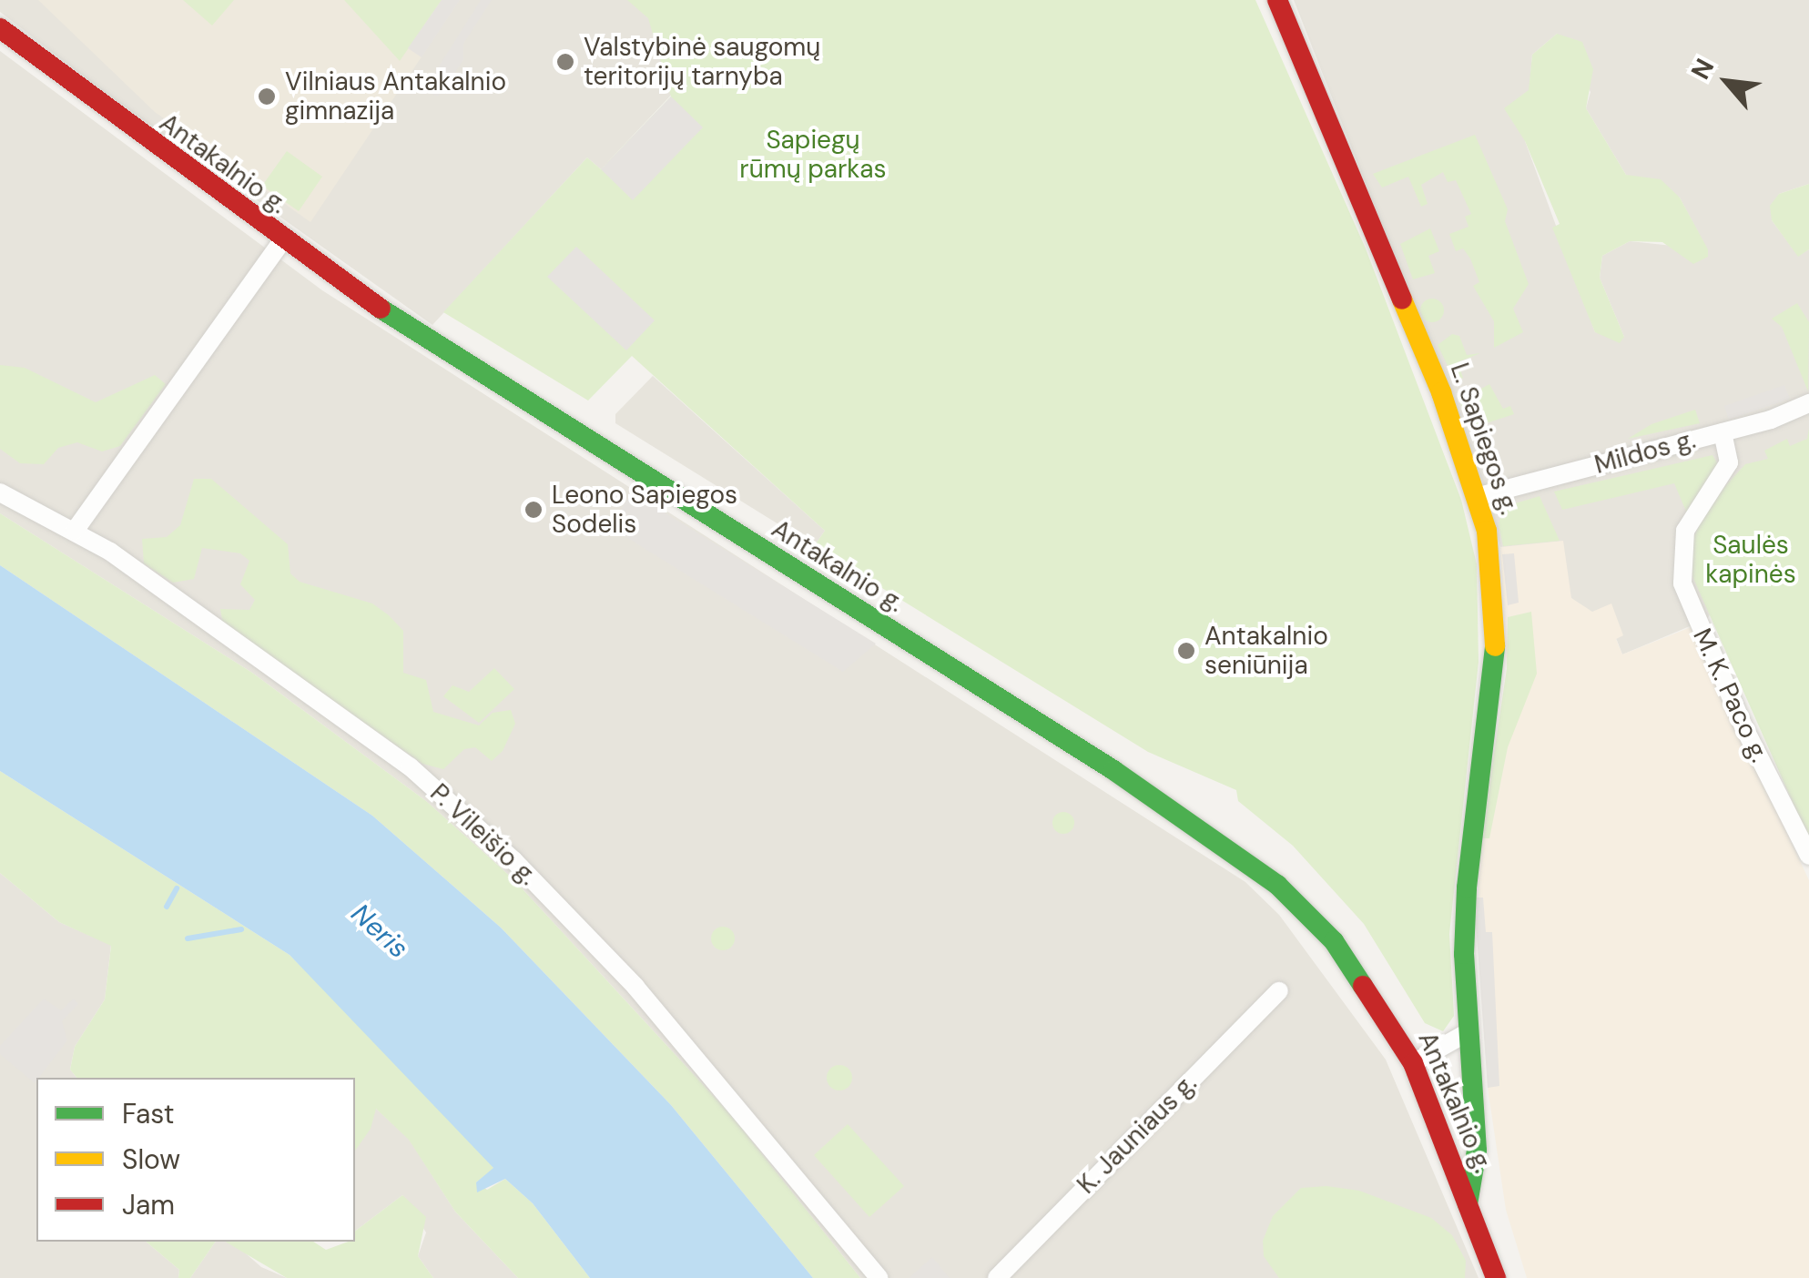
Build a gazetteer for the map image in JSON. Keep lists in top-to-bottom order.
{
  "streets": {
    "main road": ["Antakalnio g.", "L. Sapiegos g."],
    "street": [
      "Mildos g.",
      "M. K. Paco g.",
      "P. Vileišio g.",
      "K. Jauniaus g."
    ]
  },
  "crossings": [
    ["Antakalnio g.", "L. Sapiegos g."],
    ["L. Sapiegos g.", "Mildos g."],
    ["Mildos g.", "M. K. Paco g."]
  ],
  "water": ["Neris"],
  "parks": ["Sapiegų rūmų parkas", "Saulės kapinės"],
  "places": [
    "Valstybinė saugomų teritorijų tarnyba",
    "Vilniaus Antakalnio gimnazija",
    "Leono Sapiegos Sodelis",
    "Antakalnio seniūnija"
  ],
  "legend": ["Fast", "Slow", "Jam"],
  "north": "top left"
}
